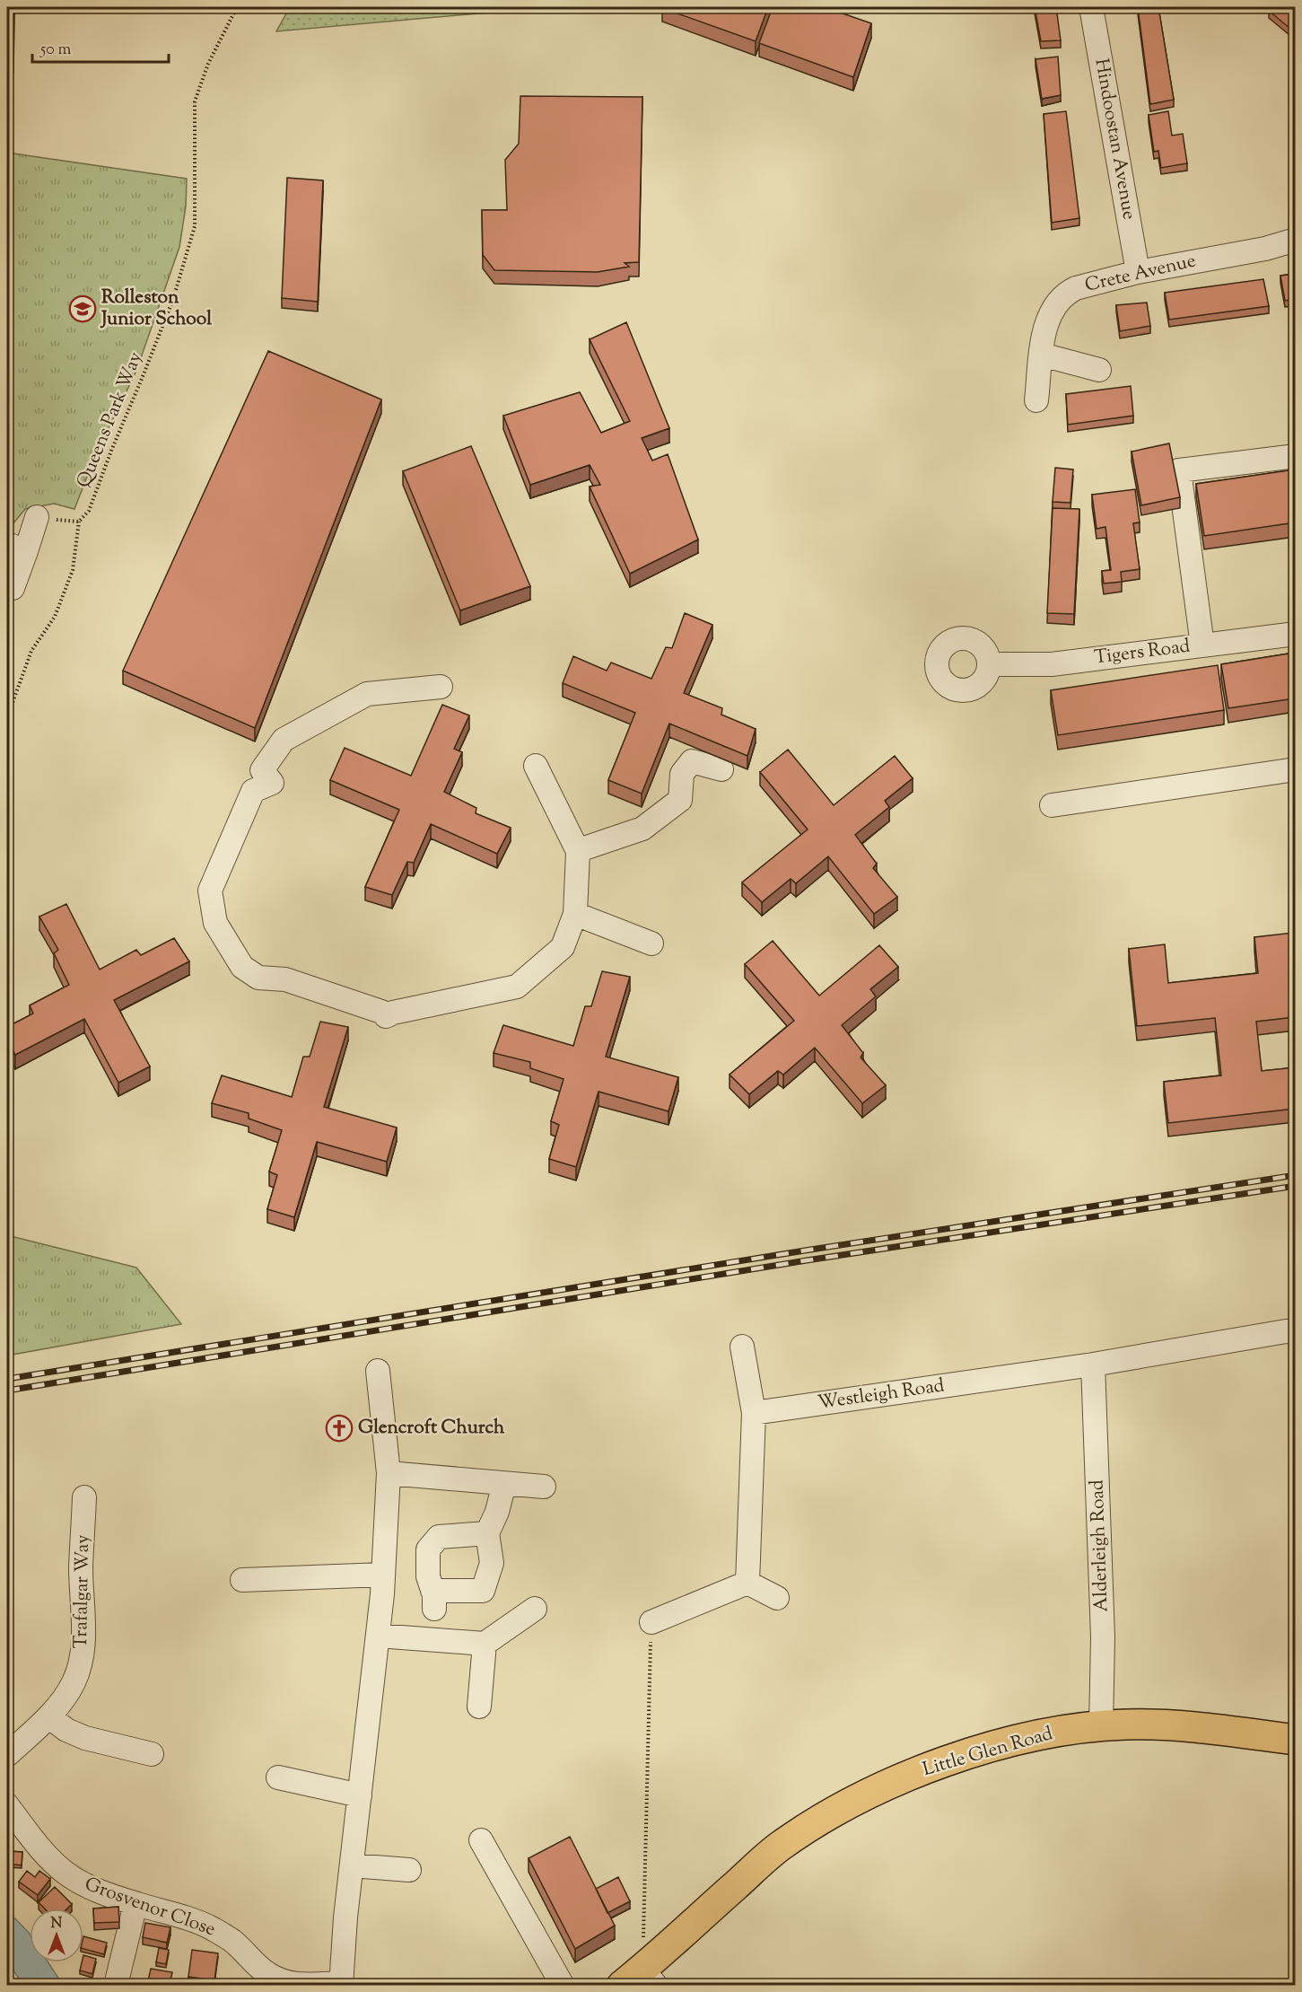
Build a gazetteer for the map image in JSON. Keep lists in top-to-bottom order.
{
  "streets": {
    "main road": ["Little Glen Road"],
    "street": [
      "Hindoostan Avenue",
      "Crete Avenue",
      "Tigers Road",
      "Westleigh Road",
      "Alderleigh Road",
      "Trafalgar Way",
      "Grosvenor Close"
    ],
    "path": ["Queens Park Way"]
  },
  "crossings": [
    ["Hindoostan Avenue", "Crete Avenue"],
    ["Westleigh Road", "Alderleigh Road"],
    ["Alderleigh Road", "Little Glen Road"]
  ],
  "places": {
    "school or university": ["Rolleston Junior School"],
    "church": ["Glencroft Church"]
  },
  "scale_bar": "50 m",
  "north": "top"
}
